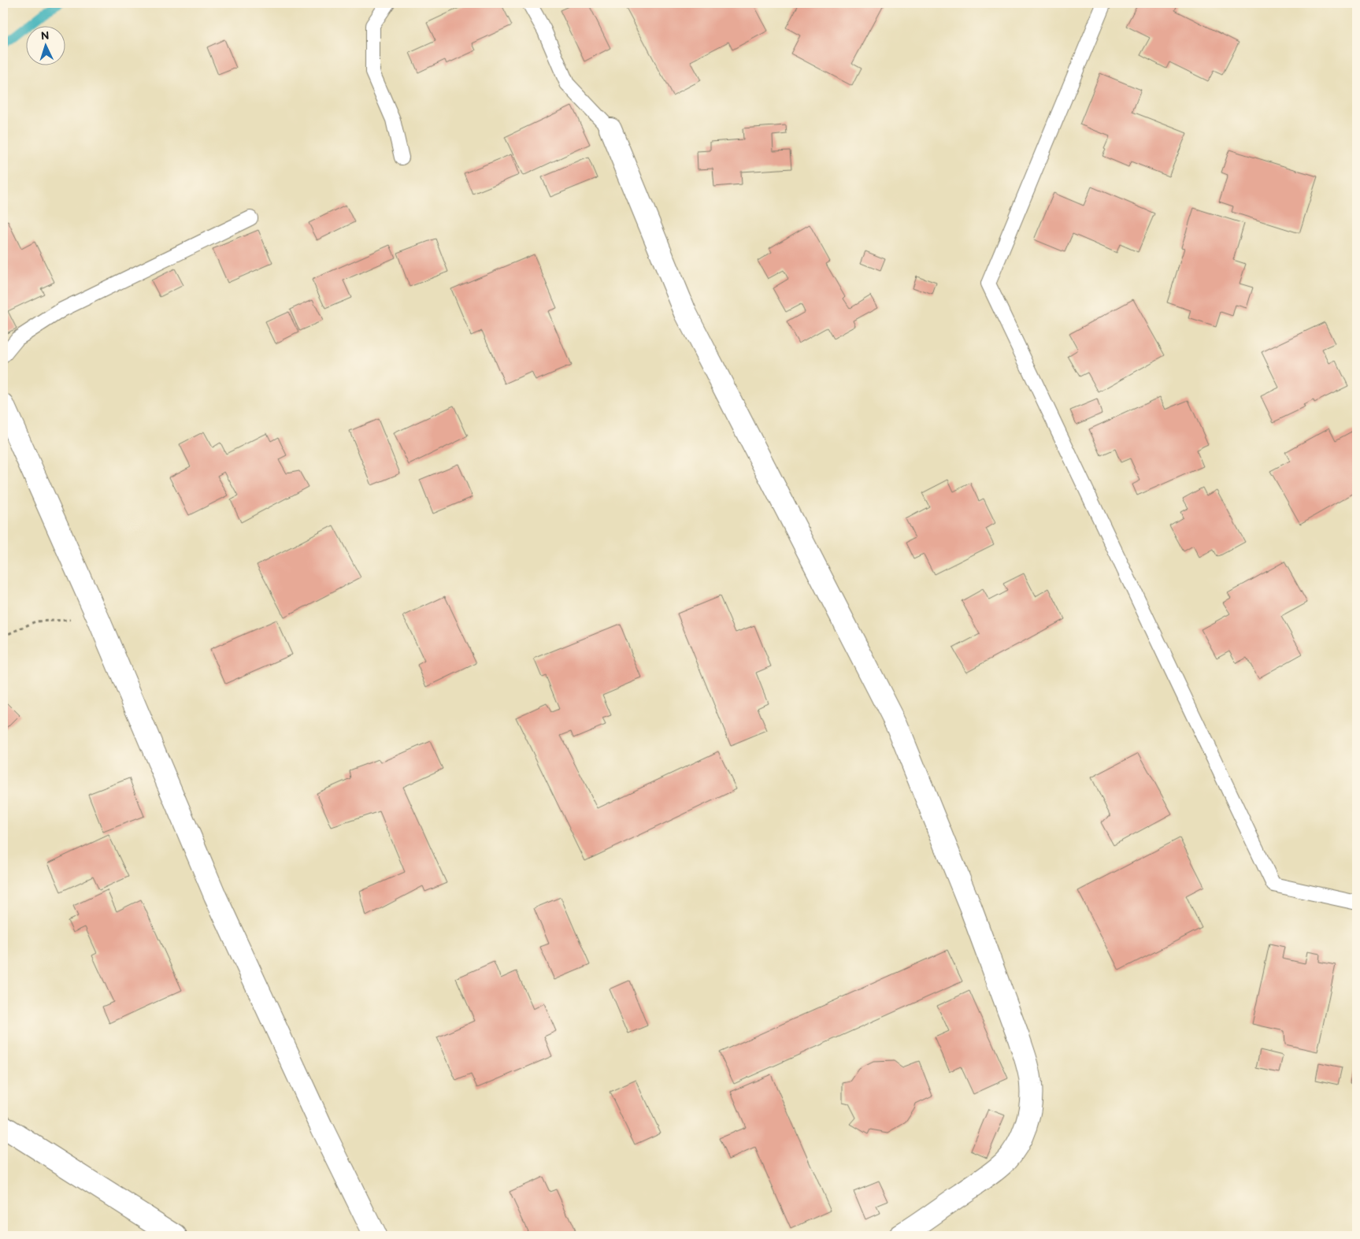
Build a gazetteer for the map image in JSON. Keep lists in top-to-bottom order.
{
  "north": "top"
}
